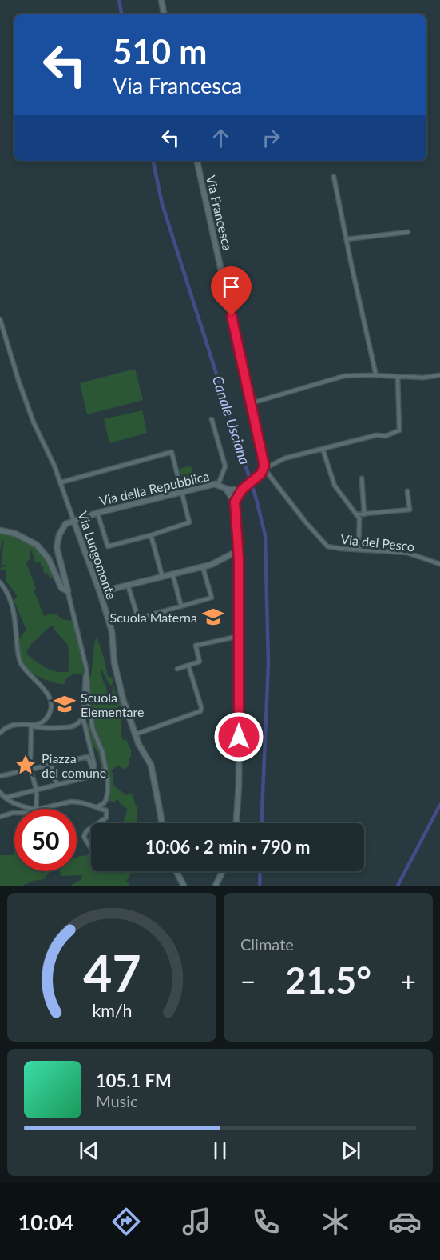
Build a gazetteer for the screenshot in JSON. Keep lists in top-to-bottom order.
{
  "streets": {
    "street": [
      "Via Francesca",
      "Via della Repubblica",
      "Via del Pesco",
      "Via Lungomonte"
    ]
  },
  "crossings": [
    ["Via Francesca", "Via del Pesco"],
    ["Via della Repubblica", "Via Lungomonte"]
  ],
  "water": ["Canale Usciana"],
  "places": {
    "school or university": ["Scuola Materna", "Scuola Elementare"],
    "place": ["Piazza del comune"]
  },
  "page": {
    "turn": ["510 m", "Via Francesca"],
    "limit": "50",
    "trip": "10:06 · 2 min · 790 m",
    "tile": "Climate",
    "heat": ["−", "21.5°", "+"],
    "song": ["105.1 FM", "Music"],
    "tabs": "10:04",
    "gauge": ["47", "km/h"]
  }
}
